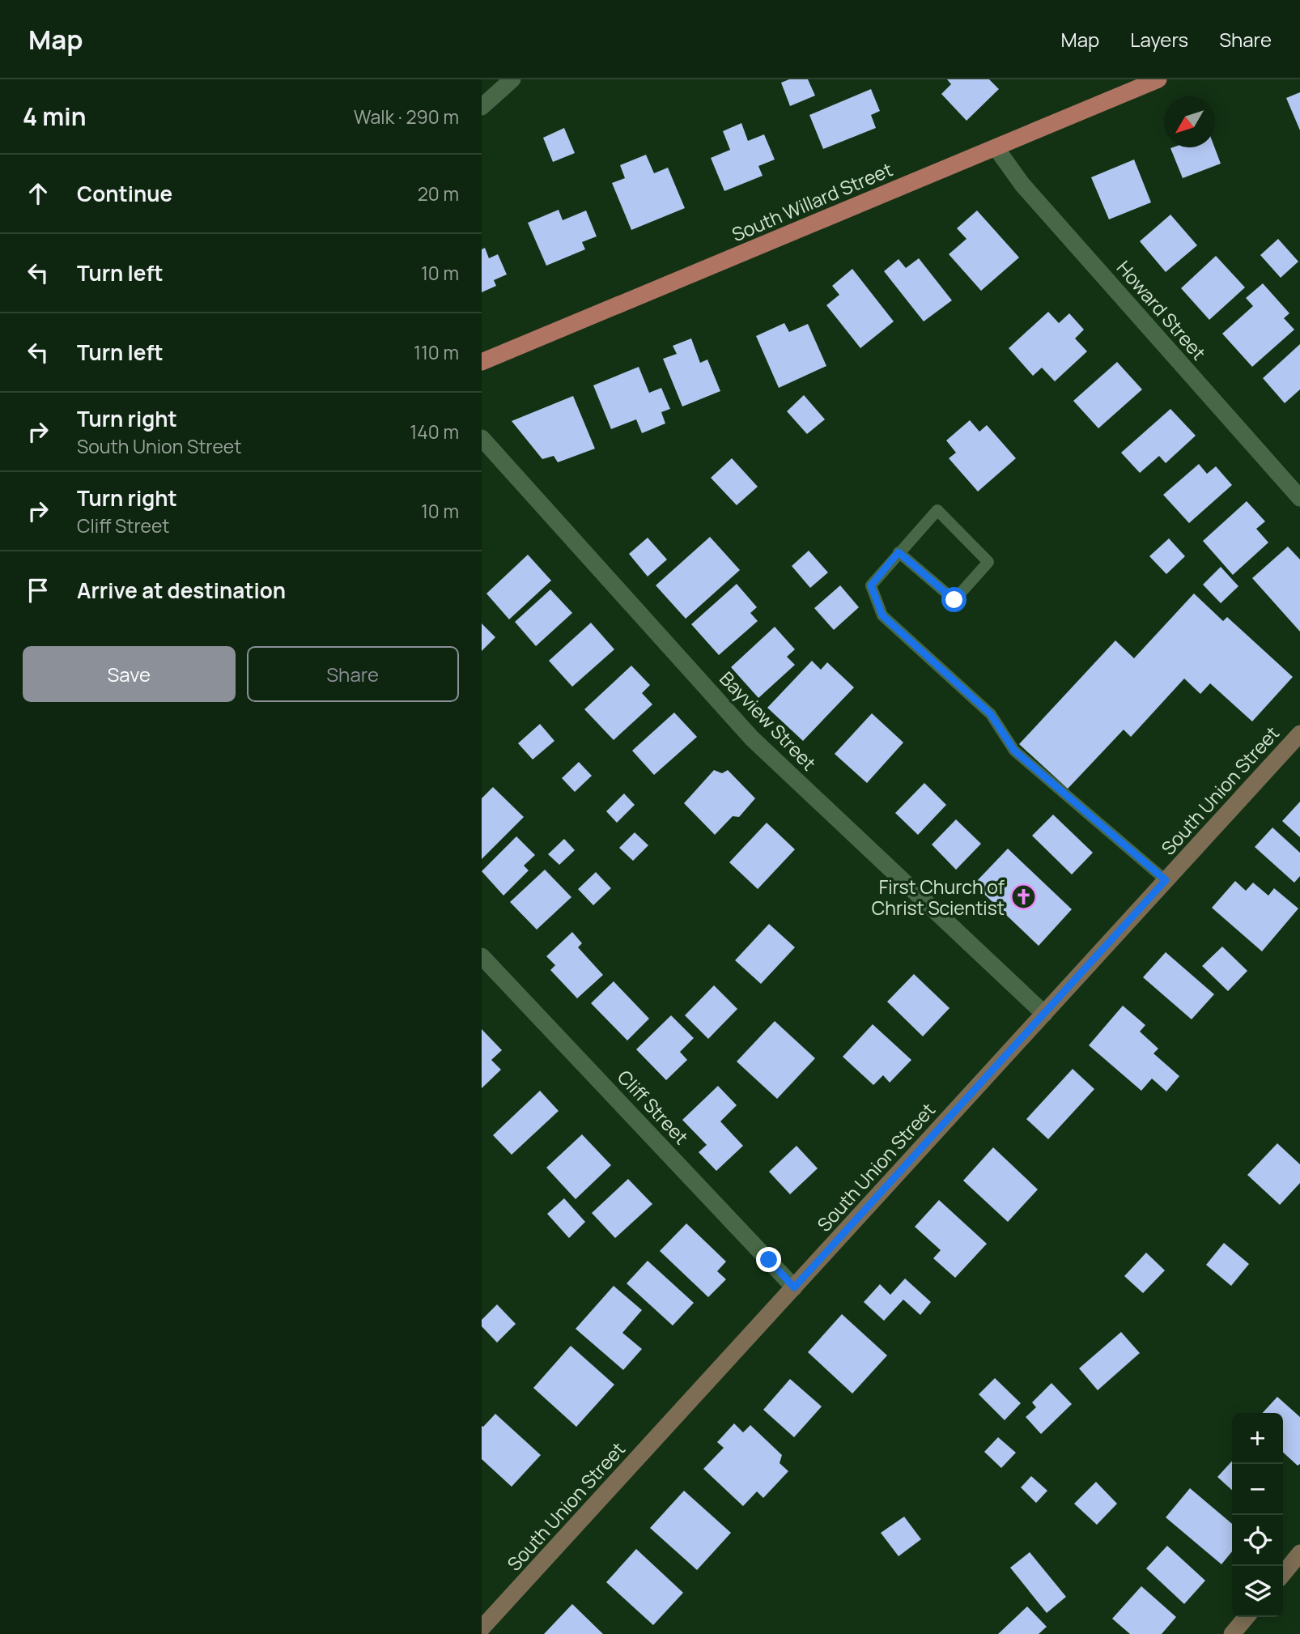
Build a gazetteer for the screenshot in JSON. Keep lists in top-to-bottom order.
{
  "streets": {
    "main road": ["South Willard Street", "South Union Street"],
    "street": ["Howard Street", "Bayview Street", "Cliff Street"]
  },
  "crossings": [
    ["South Willard Street", "Howard Street"],
    ["Bayview Street", "South Union Street"],
    ["South Union Street", "Cliff Street"]
  ],
  "places": {
    "church": ["First Church of Christ Scientist"]
  },
  "north": "bottom left",
  "page": {
    "header": "Map",
    "nav": ["Map", "Layers", "Share"],
    "heading": ["4 min", "Walk · 290 m"],
    "list": [
      ["Continue", "20 m"],
      ["Turn left", "10 m"],
      ["Turn left", "110 m"],
      ["Turn right", "South Union Street", "140 m"],
      ["Turn right", "Cliff Street", "10 m"],
      "Arrive at destination"
    ],
    "buttons": ["Save", "Share"],
    "map_buttons": ["+", "−"]
  }
}
